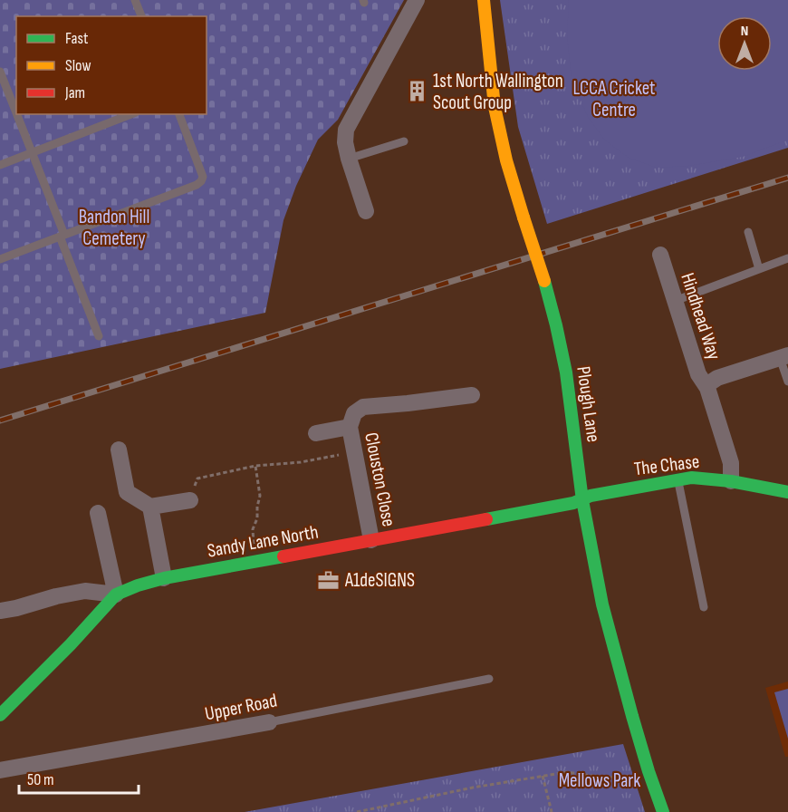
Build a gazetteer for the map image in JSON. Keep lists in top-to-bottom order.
{
  "streets": {
    "street": [
      "Hindhead Way",
      "Plough Lane",
      "The Chase",
      "Clouston Close",
      "Sandy Lane North",
      "Upper Road"
    ]
  },
  "crossings": [
    ["Hindhead Way", "The Chase"],
    ["Plough Lane", "The Chase"],
    ["Plough Lane", "Sandy Lane North"],
    ["The Chase", "Sandy Lane North"],
    ["Clouston Close", "Sandy Lane North"]
  ],
  "parks": ["LCCA Cricket Centre", "Bandon Hill Cemetery", "Mellows Park"],
  "places": {
    "building": ["1st North Wallington Scout Group"],
    "office": ["A1deSIGNS"]
  },
  "legend": ["Fast", "Slow", "Jam"],
  "scale_bar": "50 m",
  "north": "top"
}
